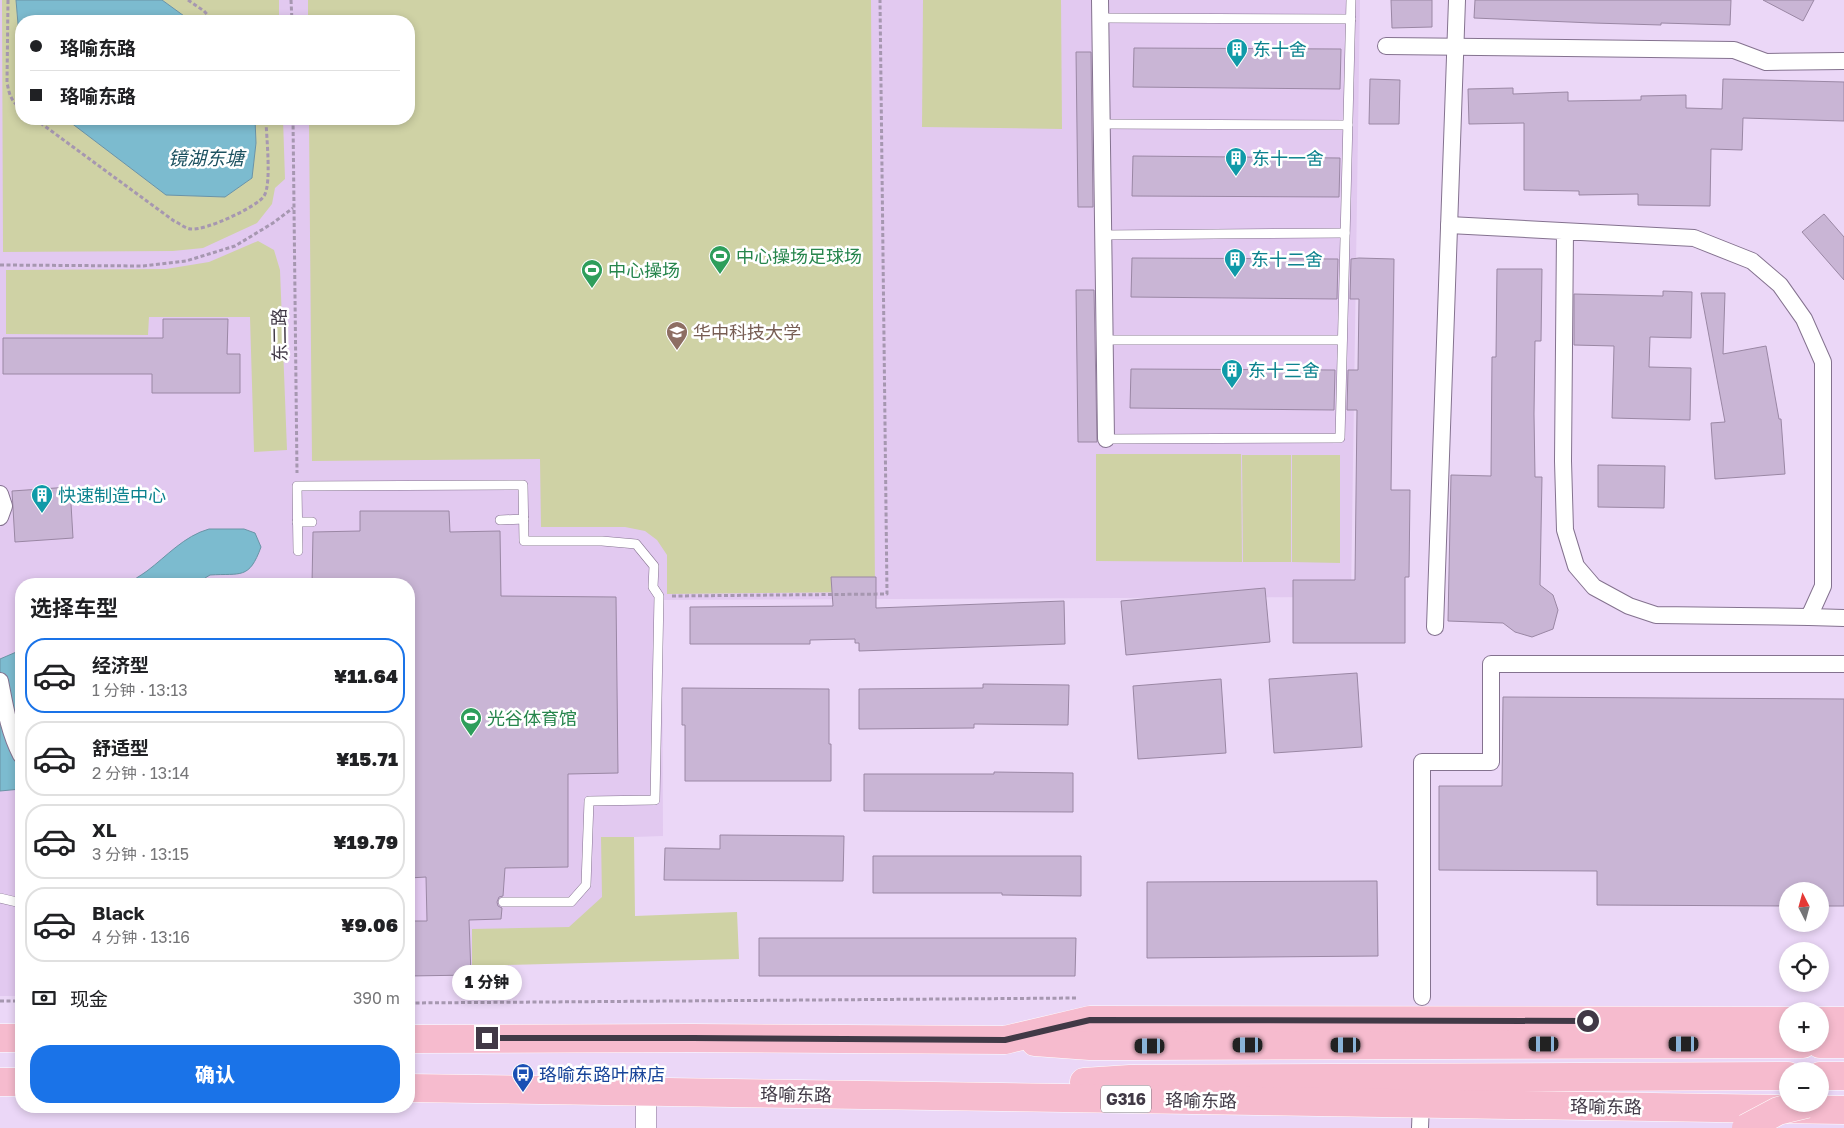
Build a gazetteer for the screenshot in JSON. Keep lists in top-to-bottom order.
{
  "streets": {
    "highway": ["珞喻东路", "G316"],
    "path": ["东二路"]
  },
  "water": ["镜湖东塘"],
  "places": {
    "building": [
      "东十舍",
      "东十一舍",
      "东十二舍",
      "东十三舍",
      "快速制造中心"
    ],
    "sports": ["中心操场足球场", "中心操场", "光谷体育馆"],
    "school or university": ["华中科技大学"],
    "bus stop": ["珞喻东路叶麻店"]
  },
  "north": "top",
  "page": {
    "banner": ["珞喻东路", "珞喻东路"],
    "heading": "选择车型",
    "list": [
      {
        "name": "经济型",
        "note": "1 分钟 · 13:13",
        "value": "¥11.64"
      },
      {
        "name": "舒适型",
        "note": "2 分钟 · 13:14",
        "value": "¥15.71"
      },
      {
        "name": "XL",
        "note": "3 分钟 · 13:15",
        "value": "¥19.79"
      },
      {
        "name": "Black",
        "note": "4 分钟 · 13:16",
        "value": "¥9.06"
      }
    ],
    "map_buttons": ["+", "−"],
    "bubble": "1 分钟",
    "pay": ["现金", "390 m"],
    "buttons": "确认"
  }
}
